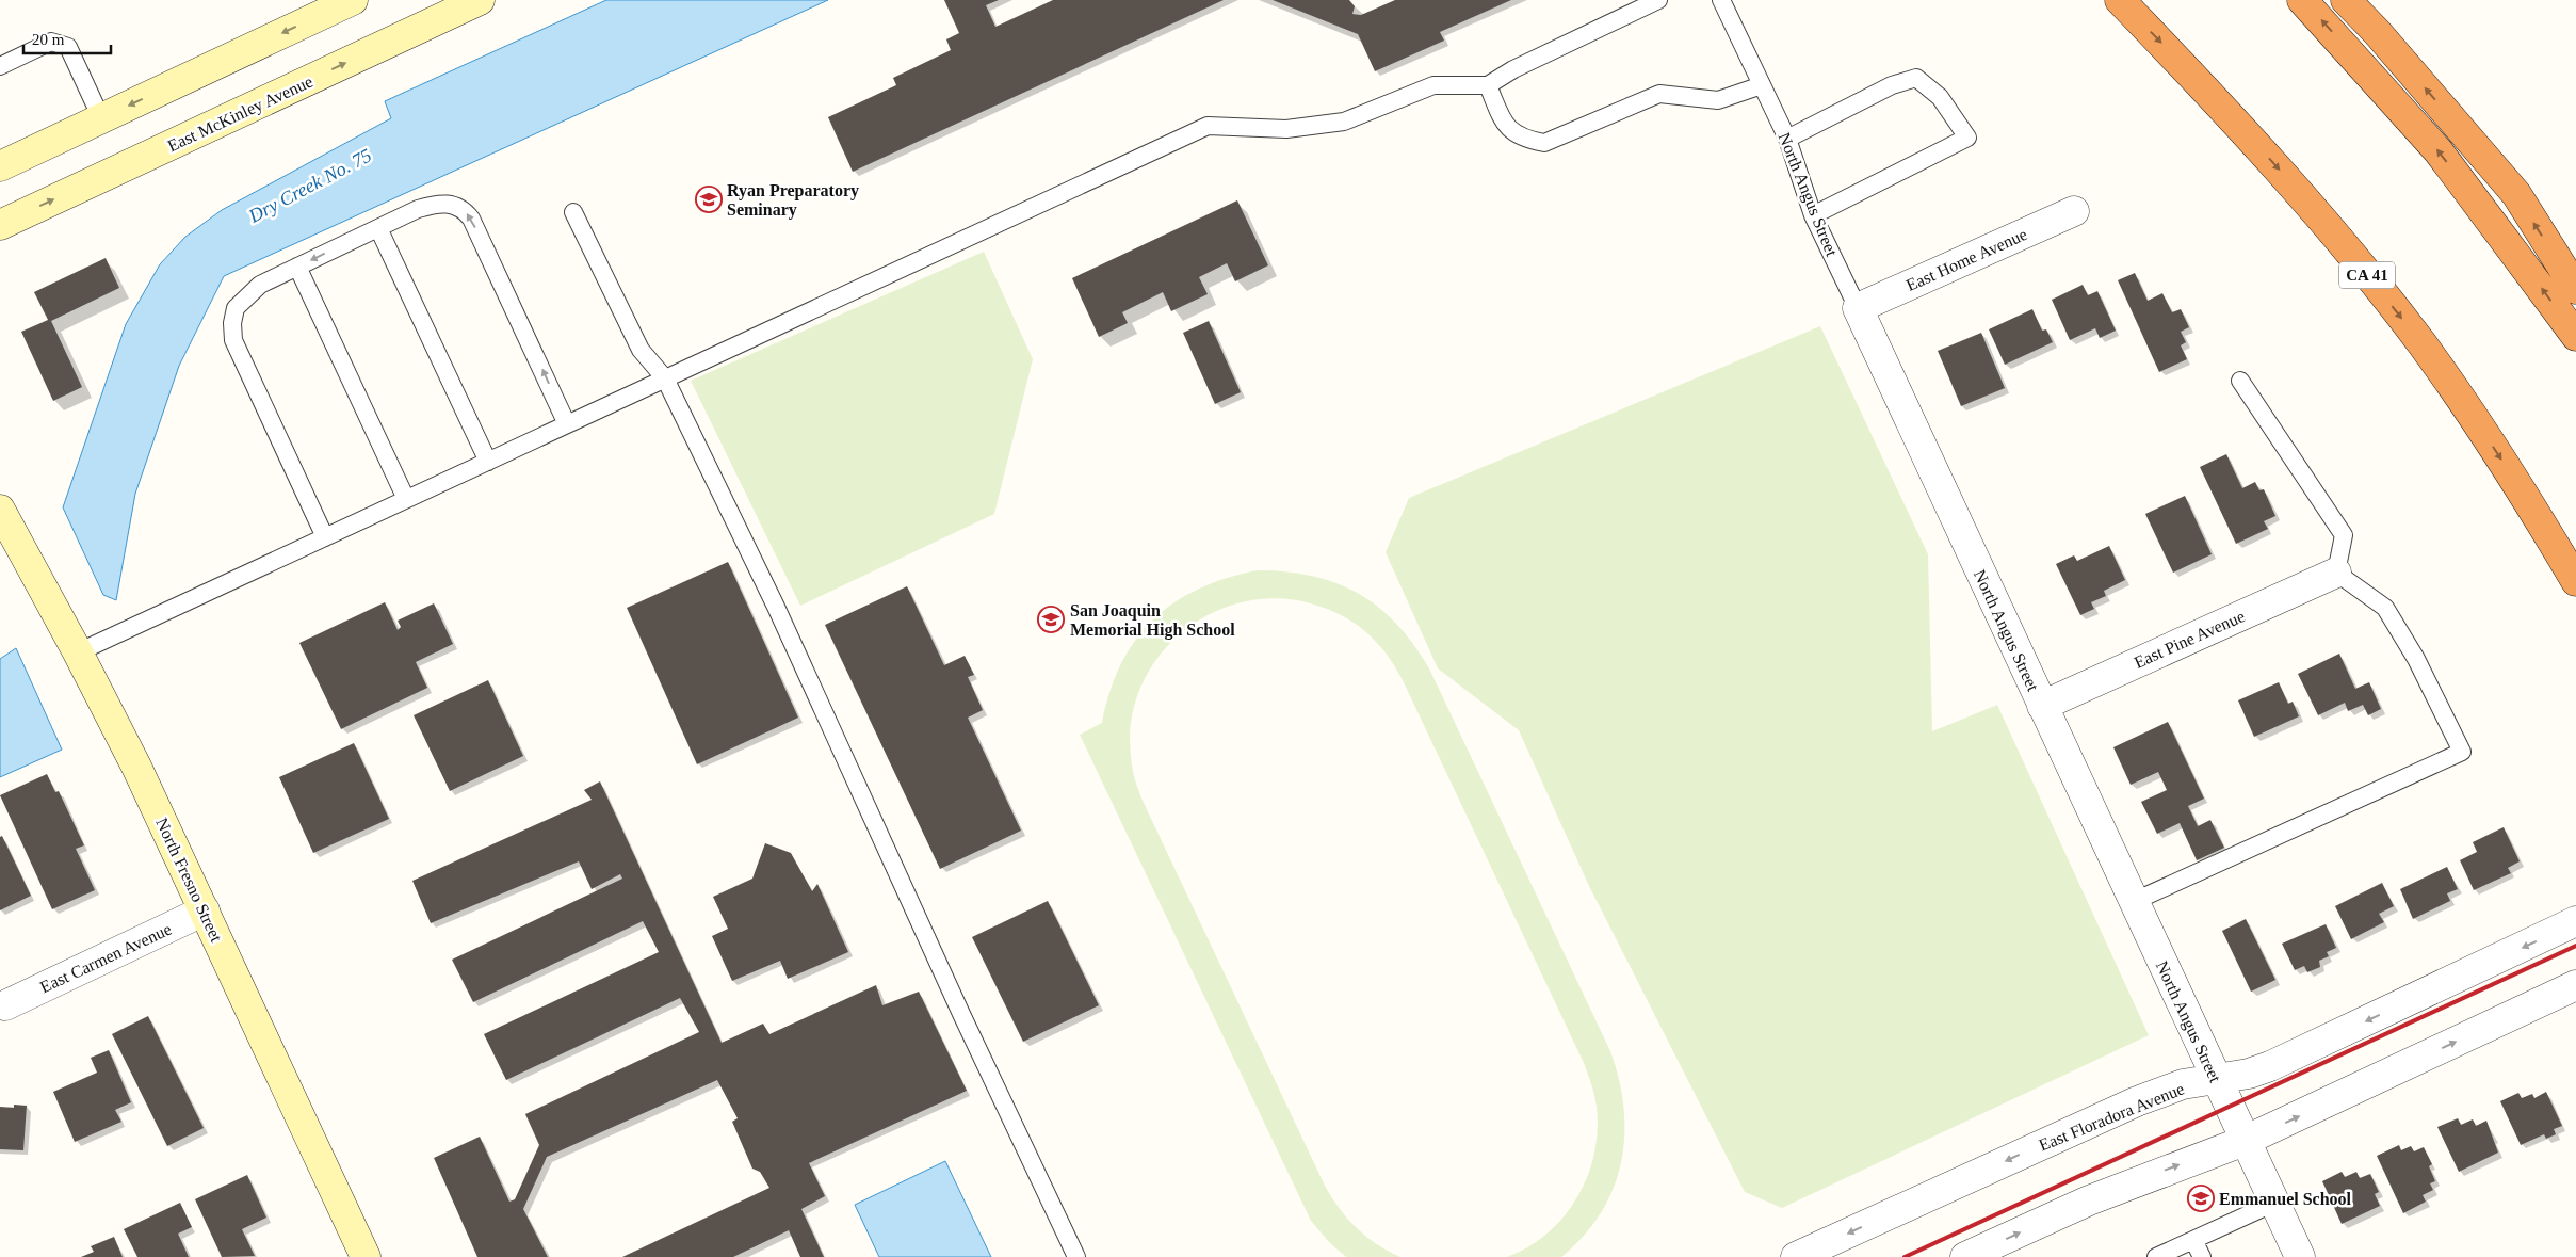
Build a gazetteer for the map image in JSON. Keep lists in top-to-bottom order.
{
  "streets": {
    "highway": ["CA 41"],
    "main road": ["East McKinley Avenue", "North Fresno Street"],
    "street": [
      "North Angus Street",
      "East Home Avenue",
      "East Pine Avenue",
      "East Carmen Avenue",
      "East Floradora Avenue"
    ]
  },
  "crossings": [
    ["North Angus Street", "East Home Avenue"],
    ["North Angus Street", "East Pine Avenue"],
    ["North Angus Street", "East Floradora Avenue"],
    ["North Fresno Street", "East Carmen Avenue"]
  ],
  "water": ["Dry Creek No. 75"],
  "places": {
    "school or university": ["Ryan Preparatory Seminary", "San Joaquin Memorial High School", "Emmanuel School"]
  },
  "scale_bar": "20 m"
}
